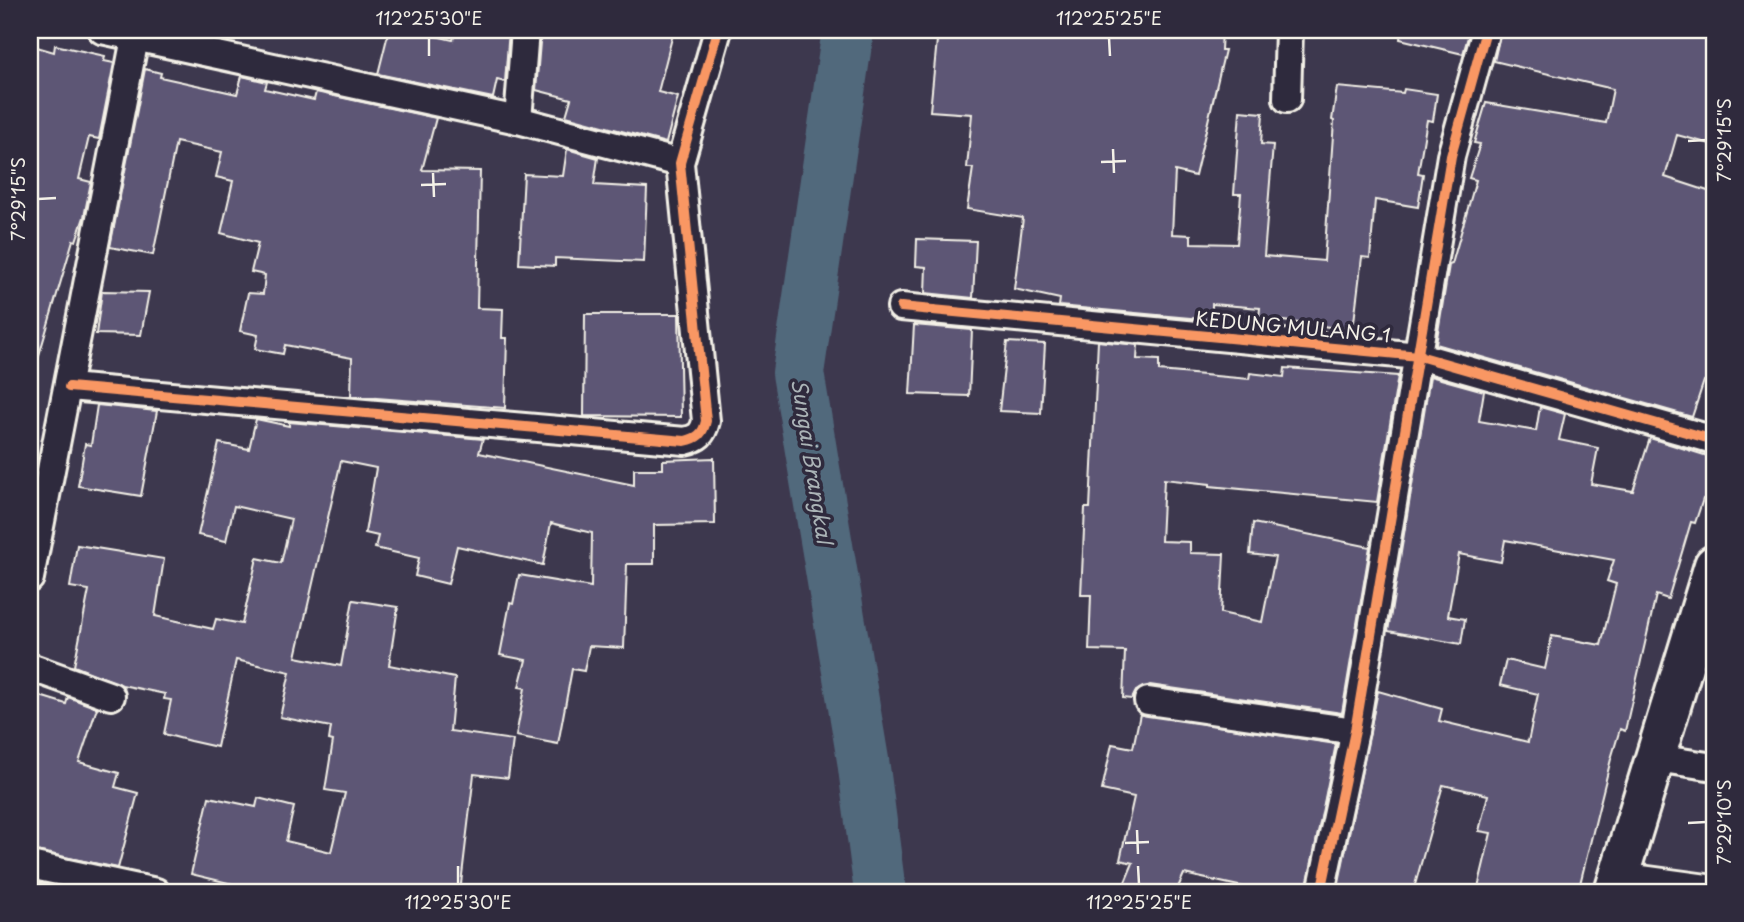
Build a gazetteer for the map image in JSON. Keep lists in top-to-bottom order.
{
  "streets": {
    "street": ["KEDUNG MULANG 1"]
  },
  "water": ["Sungai Brangkal"],
  "coordinates": [
    "112°25'30\"E",
    "112°25'25\"E",
    "7°29'15\"S",
    "7°29'10\"S"
  ]
}
